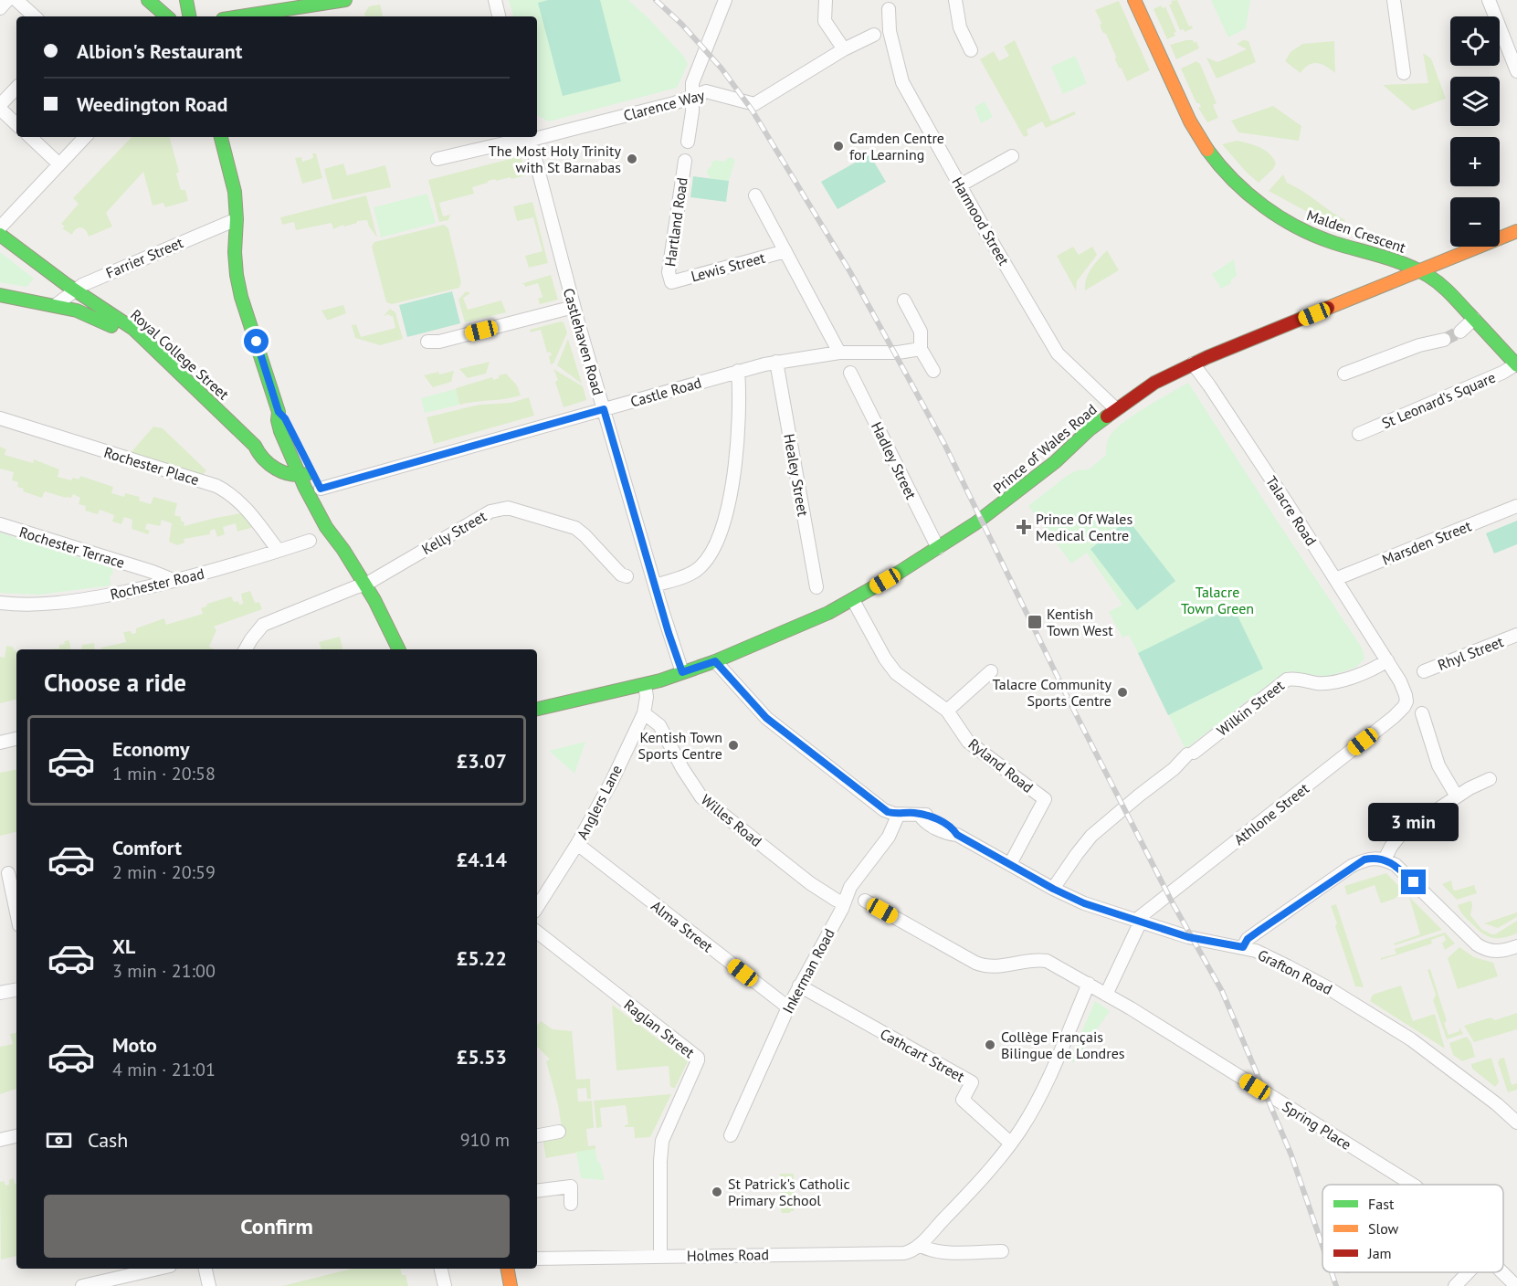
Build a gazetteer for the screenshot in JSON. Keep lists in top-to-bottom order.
{
  "streets": {
    "main road": ["Malden Crescent", "Royal College Street", "Prince of Wales Road"],
    "street": [
      "Clarence Way",
      "Harmood Street",
      "Hartland Road",
      "Farrier Street",
      "Lewis Street",
      "Castlehaven Road",
      "Castle Road",
      "St Leonard's Square",
      "Hadley Street",
      "Rochester Place",
      "Healey Street",
      "Talacre Road",
      "Kelly Street",
      "Marsden Street",
      "Rochester Terrace",
      "Rochester Road",
      "Rhyl Street",
      "Wilkin Street",
      "Ryland Road",
      "Anglers Lane",
      "Athlone Street",
      "Willes Road",
      "Alma Street",
      "Inkerman Road",
      "Grafton Road",
      "Raglan Street",
      "Cathcart Street",
      "Spring Place",
      "Holmes Road"
    ]
  },
  "crossings": [
    ["Clarence Way", "Castlehaven Road"],
    ["Harmood Street", "Prince of Wales Road"],
    ["Hartland Road", "Lewis Street"],
    ["Malden Crescent", "St Leonard's Square"],
    ["Malden Crescent", "Prince of Wales Road"],
    ["Farrier Street", "Royal College Street"],
    ["Castlehaven Road", "Castle Road"],
    ["Castlehaven Road", "Prince of Wales Road"],
    ["Castle Road", "Healey Street"],
    ["Prince of Wales Road", "Hadley Street"],
    ["Prince of Wales Road", "Talacre Road"],
    ["Prince of Wales Road", "Ryland Road"],
    ["Prince of Wales Road", "Anglers Lane"],
    ["Prince of Wales Road", "Grafton Road"],
    ["Rochester Place", "Rochester Road"],
    ["Talacre Road", "Marsden Street"],
    ["Talacre Road", "Wilkin Street"],
    ["Talacre Road", "Athlone Street"],
    ["Rochester Terrace", "Rochester Road"],
    ["Wilkin Street", "Grafton Road"],
    ["Ryland Road", "Grafton Road"],
    ["Anglers Lane", "Willes Road"],
    ["Anglers Lane", "Alma Street"],
    ["Athlone Street", "Grafton Road"],
    ["Willes Road", "Inkerman Road"],
    ["Alma Street", "Inkerman Road"],
    ["Inkerman Road", "Grafton Road"],
    ["Inkerman Road", "Cathcart Street"],
    ["Raglan Street", "Holmes Road"],
    ["Cathcart Street", "Holmes Road"]
  ],
  "parks": ["Talacre Town Green"],
  "places": {
    "other": [
      "Camden Centre for Learning",
      "The Most Holy Trinity with St Barnabas",
      "Talacre Community Sports Centre",
      "Kentish Town Sports Centre",
      "Collège Français Bilingue de Londres",
      "St Patrick's Catholic Primary School"
    ],
    "health": ["Prince Of Wales Medical Centre"],
    "transit": ["Kentish Town West"]
  },
  "legend": ["Fast", "Slow", "Jam"],
  "page": {
    "map_buttons": ["+", "−"],
    "banner": ["Albion's Restaurant", "Weedington Road"],
    "heading": "Choose a ride",
    "list": [
      {
        "name": "Economy",
        "note": "1 min · 20:58",
        "value": "£3.07"
      },
      {
        "name": "Comfort",
        "note": "2 min · 20:59",
        "value": "£4.14"
      },
      {
        "name": "XL",
        "note": "3 min · 21:00",
        "value": "£5.22"
      },
      {
        "name": "Moto",
        "note": "4 min · 21:01",
        "value": "£5.53"
      }
    ],
    "bubble": "3 min",
    "pay": ["Cash", "910 m"],
    "buttons": "Confirm"
  }
}
